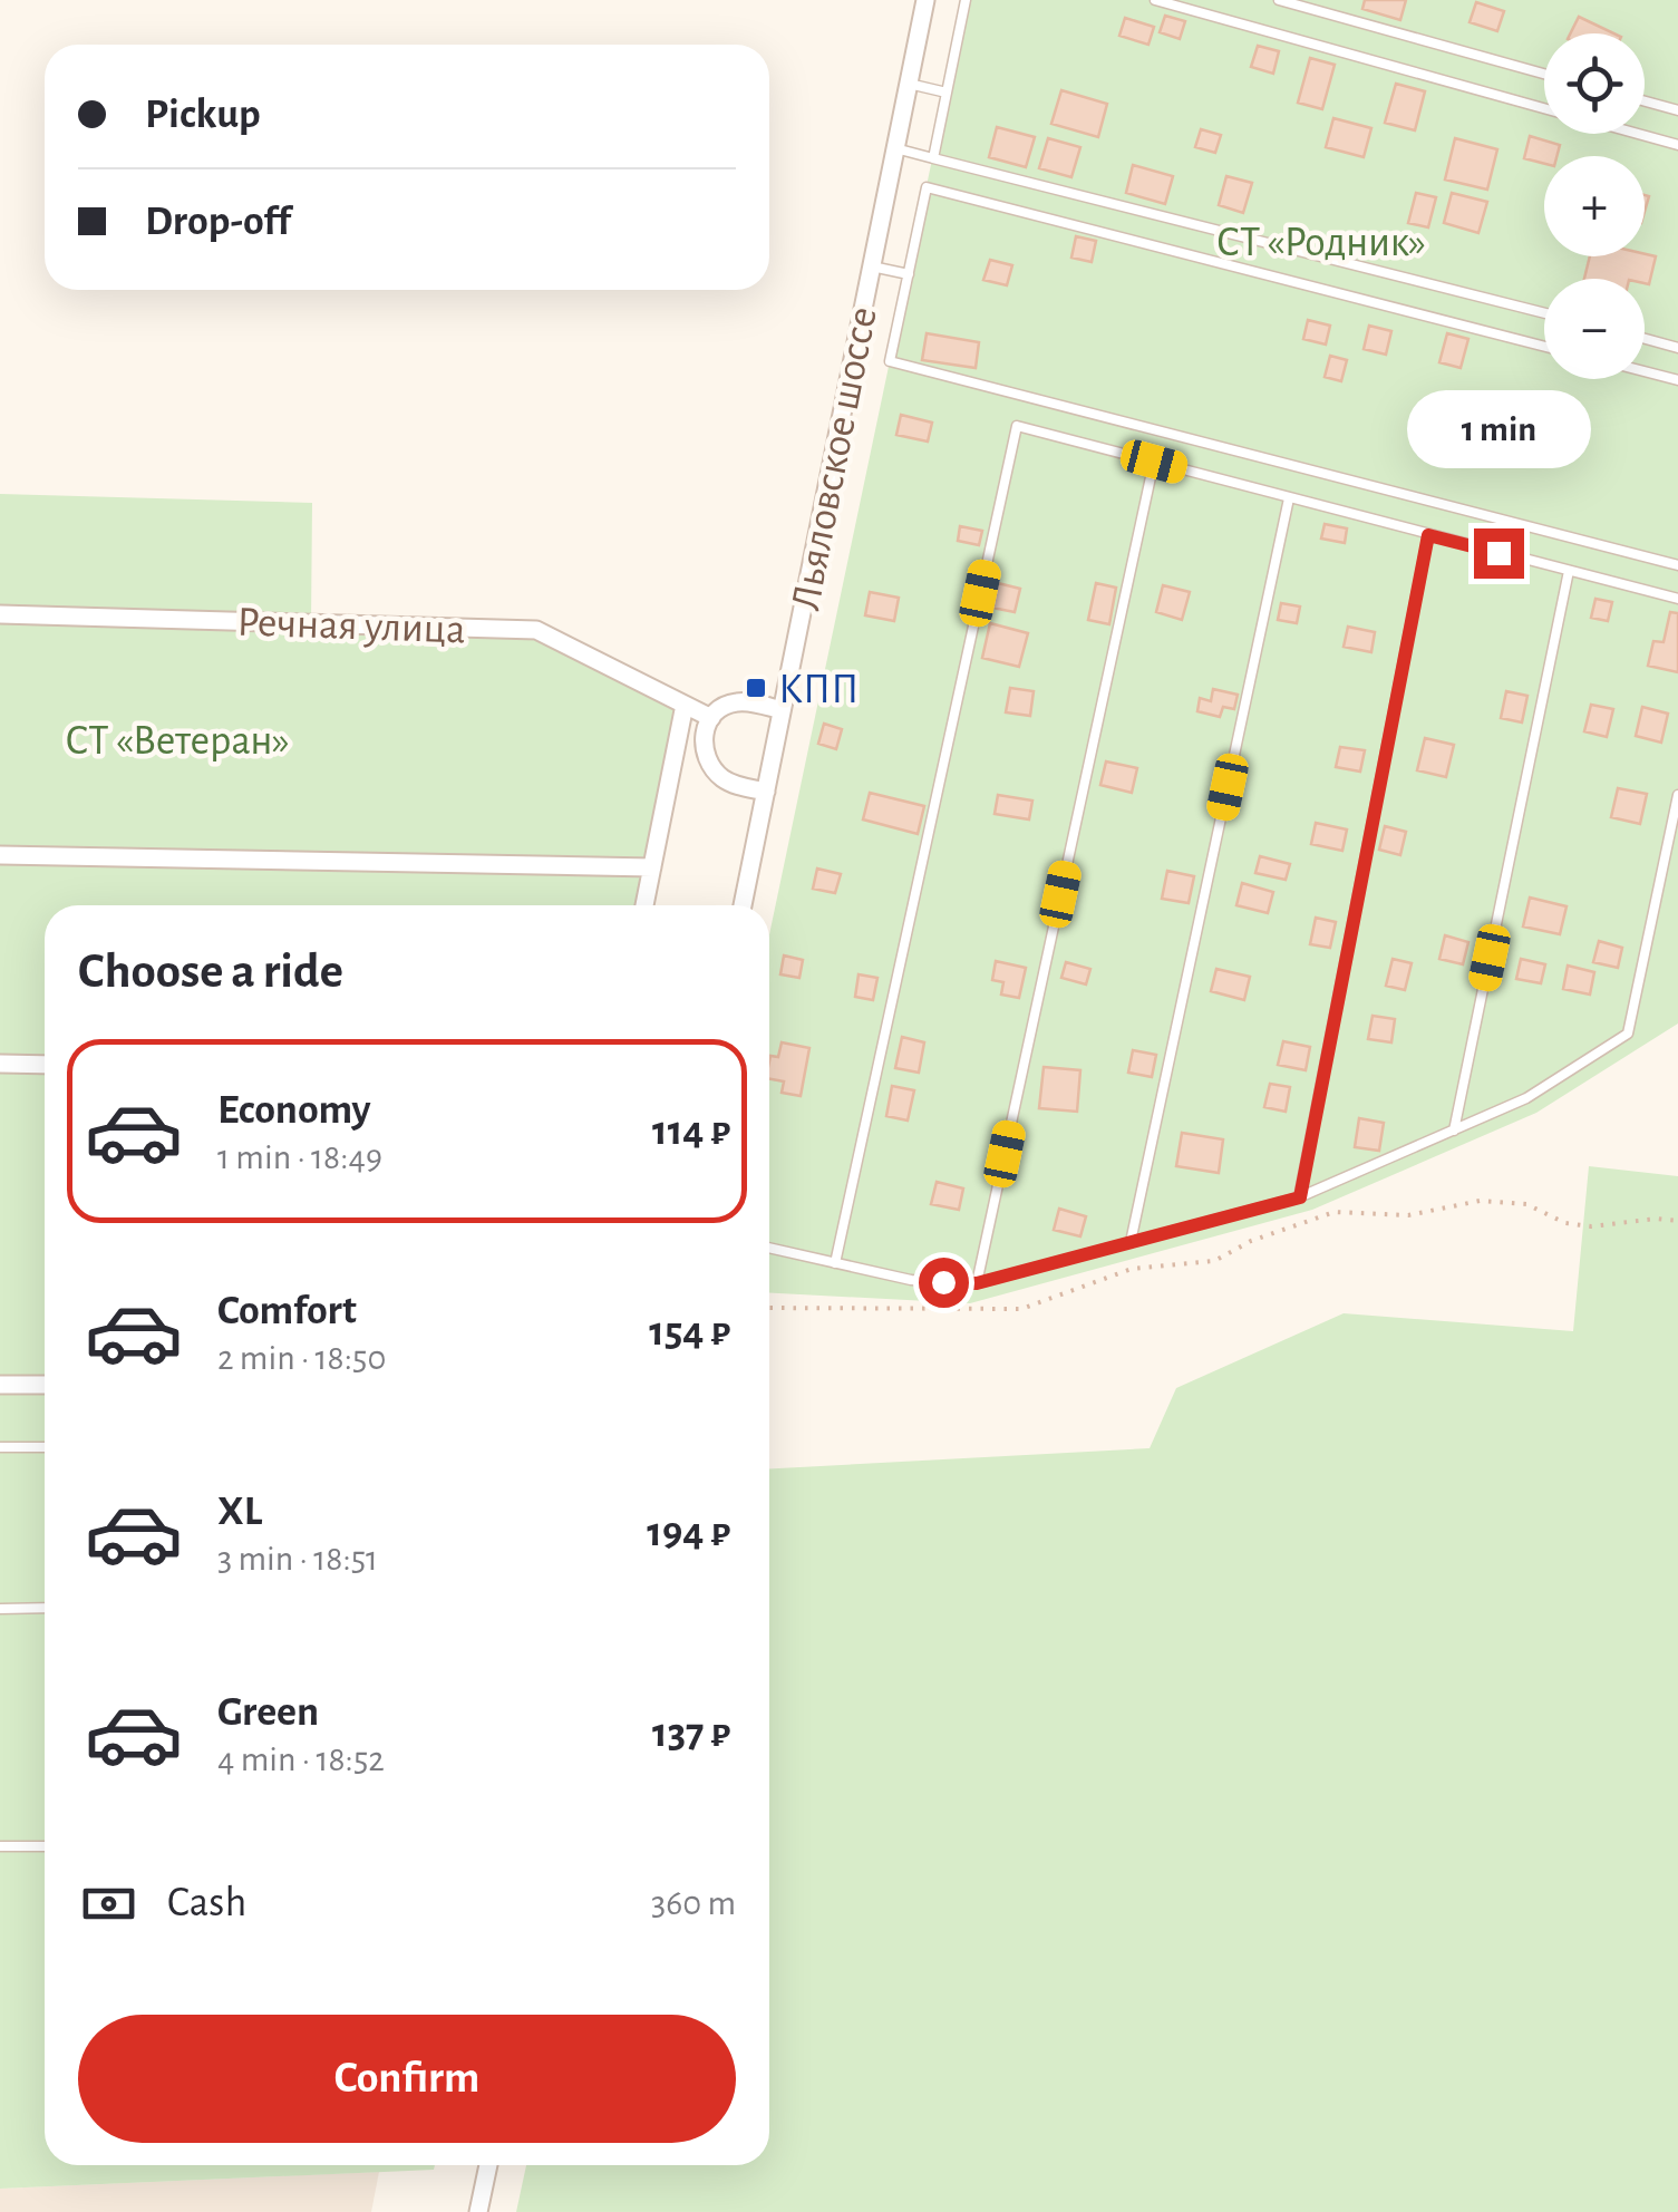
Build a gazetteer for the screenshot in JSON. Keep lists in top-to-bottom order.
{
  "streets": {
    "street": ["Льяловское шоссе", "Речная улица"]
  },
  "parks": ["СТ «Родник»", "СТ «Ветеран»"],
  "places": {
    "transit": ["КПП"]
  },
  "page": {
    "map_buttons": ["+", "−"],
    "banner": ["Pickup", "Drop-off"],
    "bubble": "1 min",
    "heading": "Choose a ride",
    "list": [
      {
        "name": "Economy",
        "note": "1 min · 18:49",
        "value": "114 ₽"
      },
      {
        "name": "Comfort",
        "note": "2 min · 18:50",
        "value": "154 ₽"
      },
      {
        "name": "XL",
        "note": "3 min · 18:51",
        "value": "194 ₽"
      },
      {
        "name": "Green",
        "note": "4 min · 18:52",
        "value": "137 ₽"
      }
    ],
    "pay": ["Cash", "360 m"],
    "buttons": "Confirm"
  }
}
